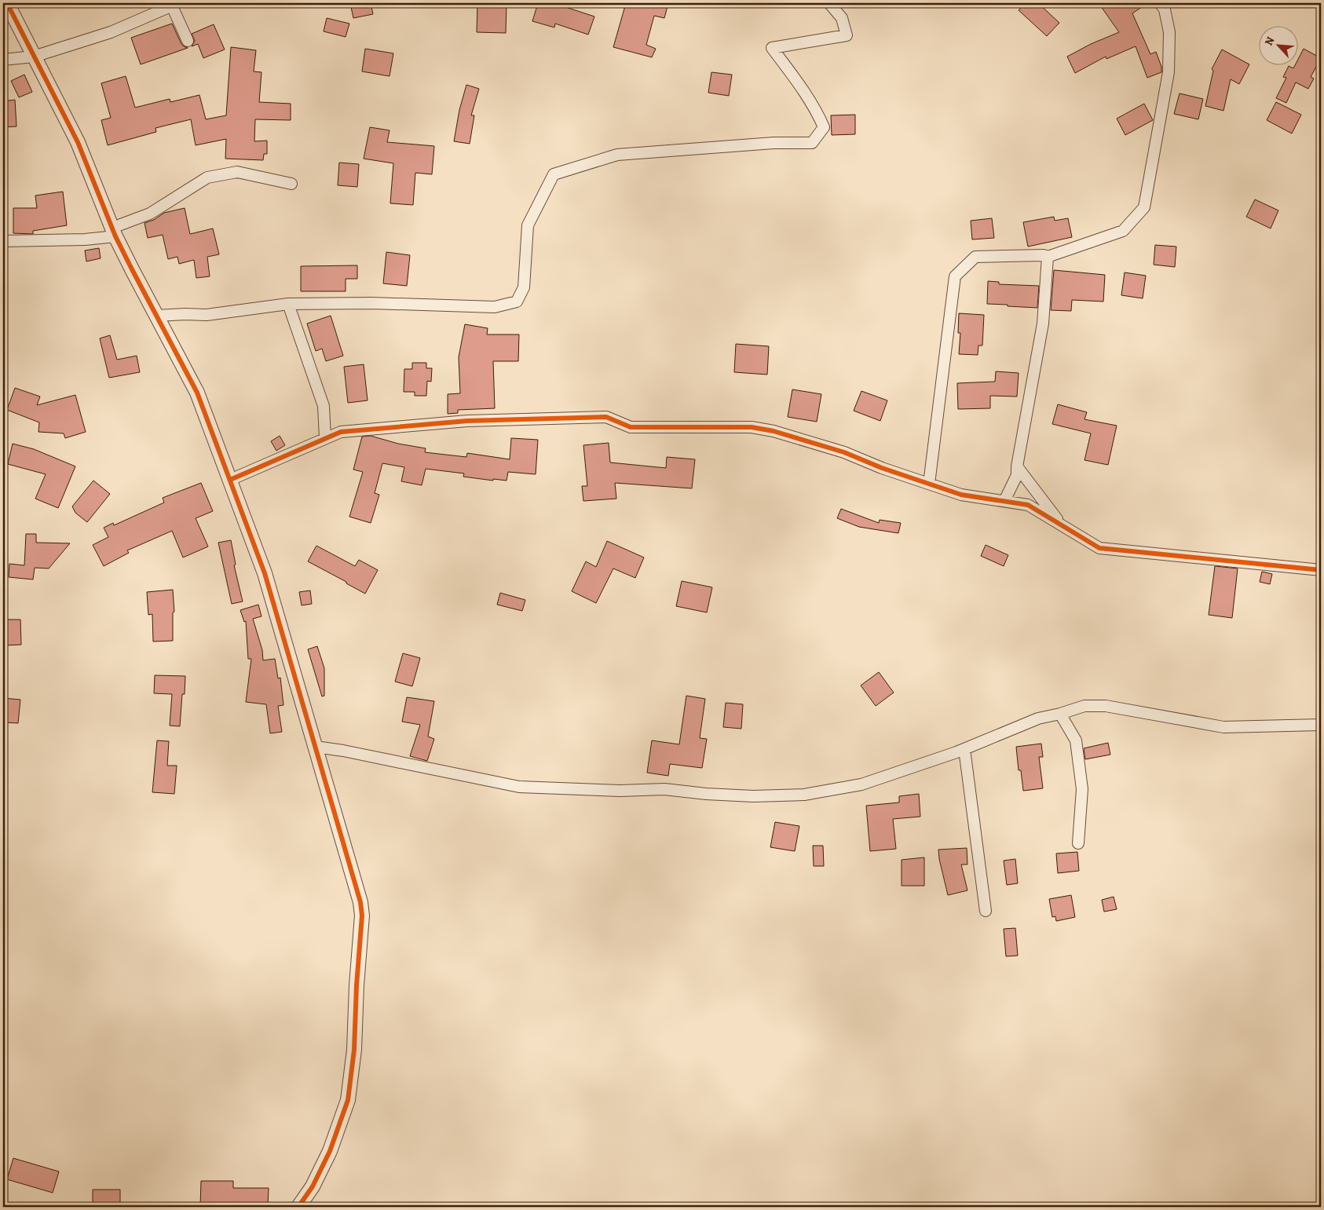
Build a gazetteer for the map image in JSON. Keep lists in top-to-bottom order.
{
  "north": "top left"
}
